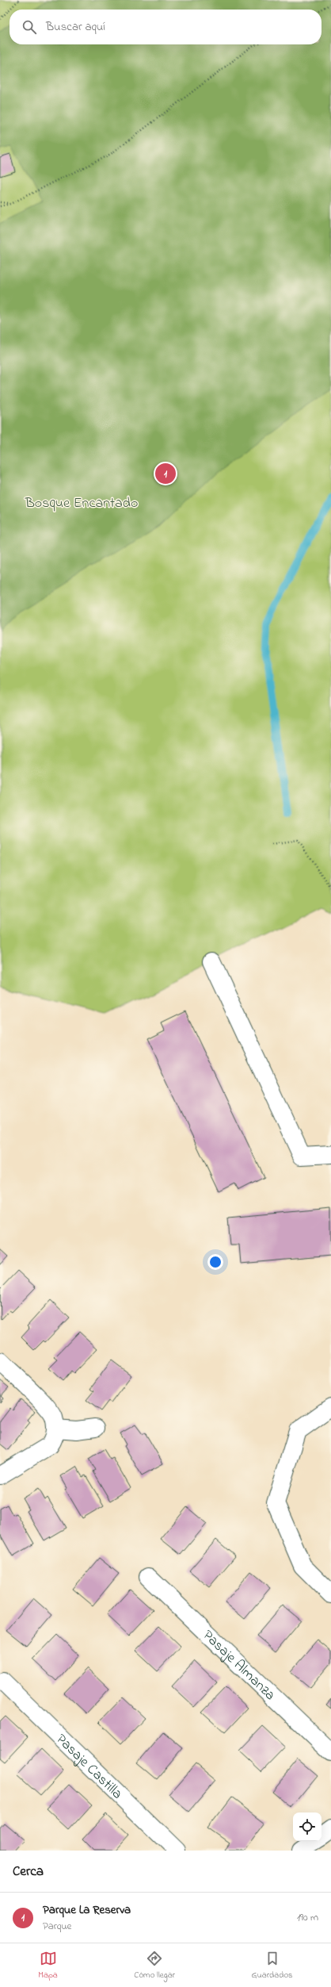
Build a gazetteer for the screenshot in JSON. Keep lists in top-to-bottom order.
{
  "streets": {
    "street": ["Pasaje Almanza", "Pasaje Castilla"]
  },
  "parks": ["Bosque Encantado"],
  "page": {
    "search": "Buscar aquí",
    "pins": "1",
    "heading": "Cerca",
    "list": [
      {
        "mark": "1",
        "name": "Parque La Reserva",
        "note": "Parque",
        "value": "190 m"
      }
    ],
    "nav": ["Mapa", "Cómo llegar", "Guardados"]
  }
}
